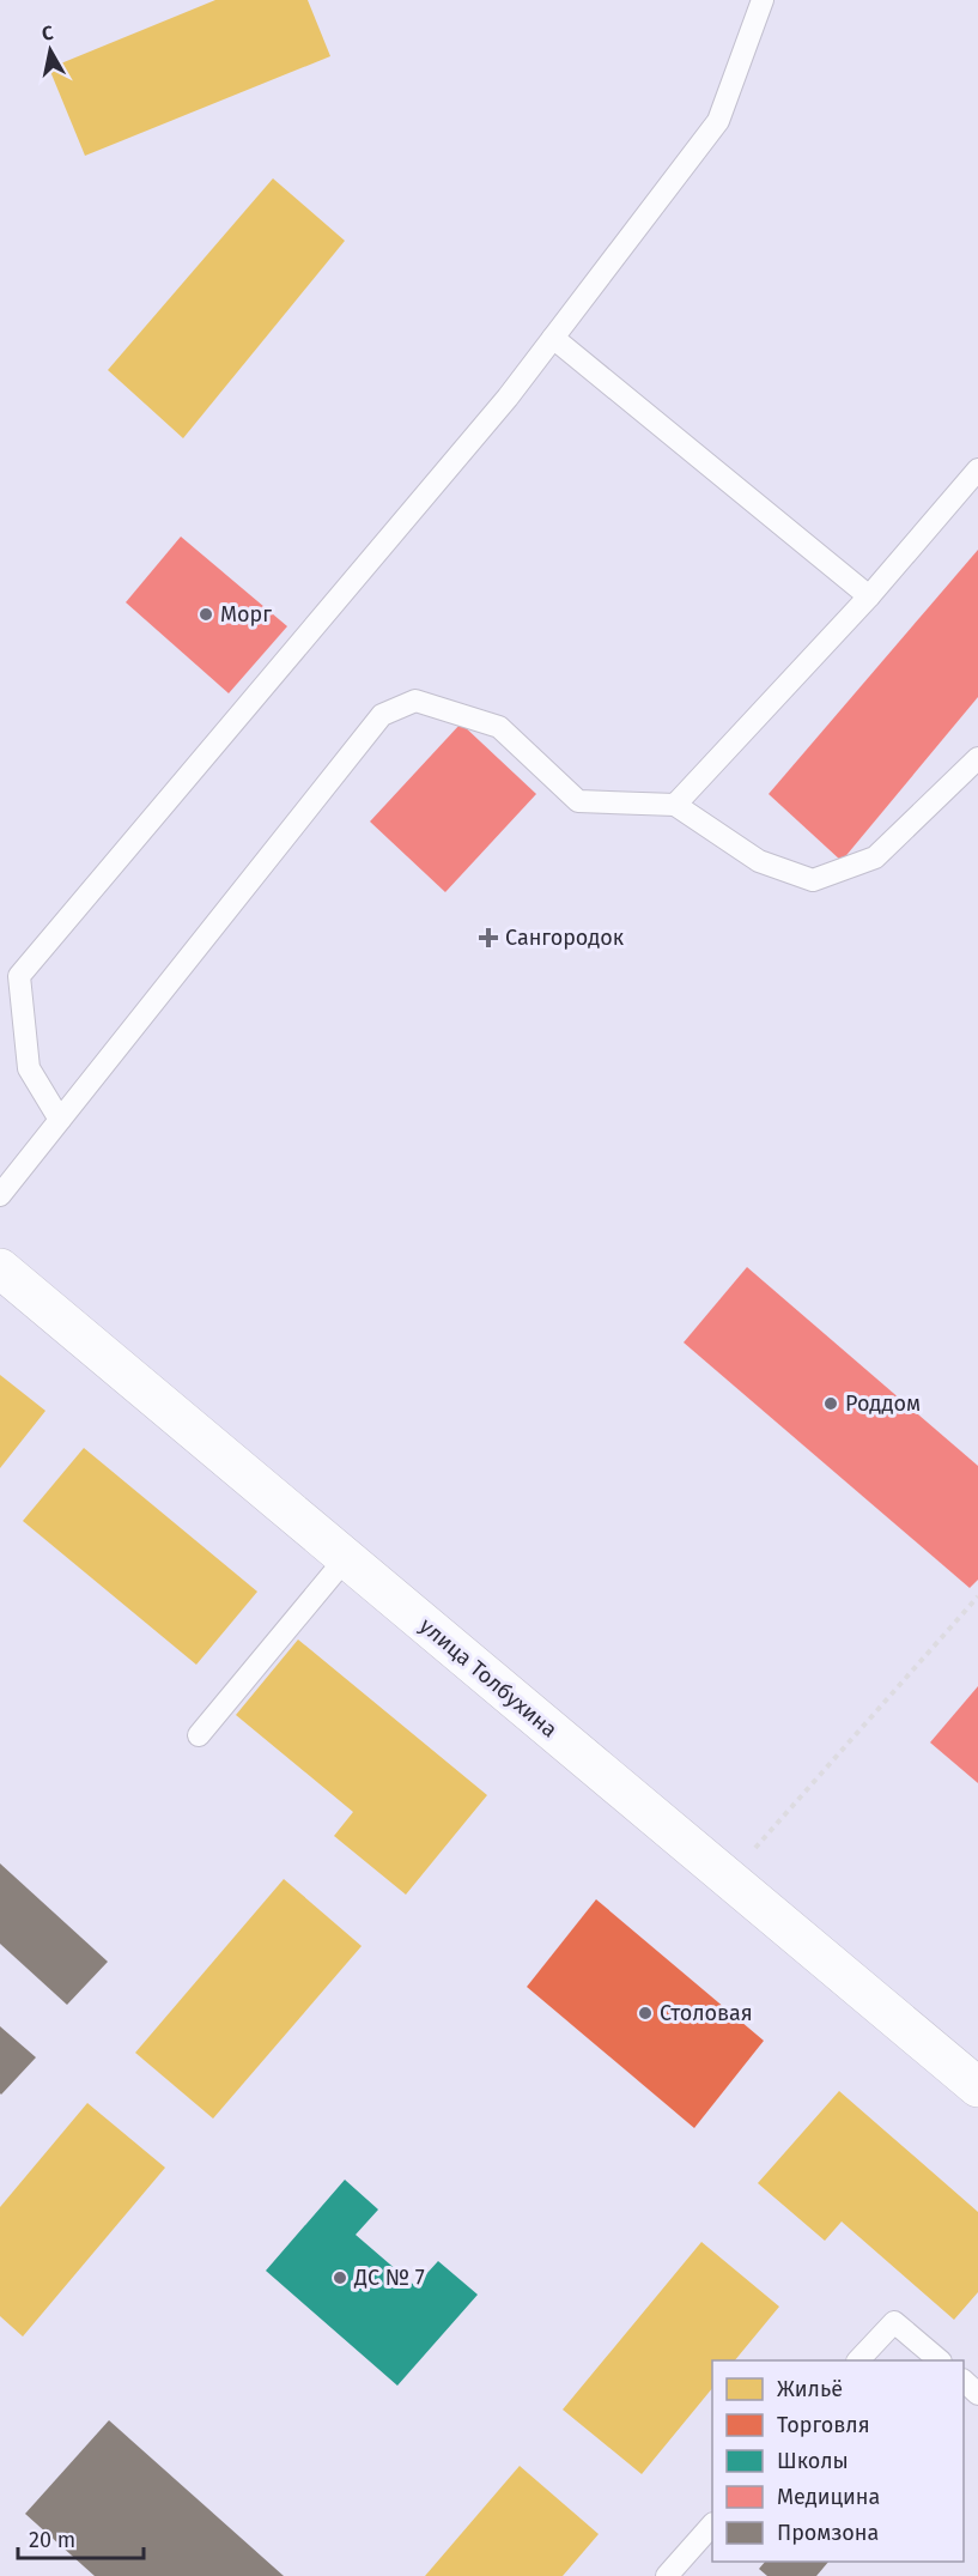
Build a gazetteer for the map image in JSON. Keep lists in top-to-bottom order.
{
  "streets": {
    "street": ["улица Толбухина"]
  },
  "places": {
    "other": [
      "Морг",
      "Роддом",
      "Столовая",
      "ДС № 7"
    ],
    "health": ["Сангородок"]
  },
  "legend": [
    "Жильё",
    "Торговля",
    "Школы",
    "Медицина",
    "Промзона"
  ],
  "scale_bar": "20 m",
  "north": "top"
}
